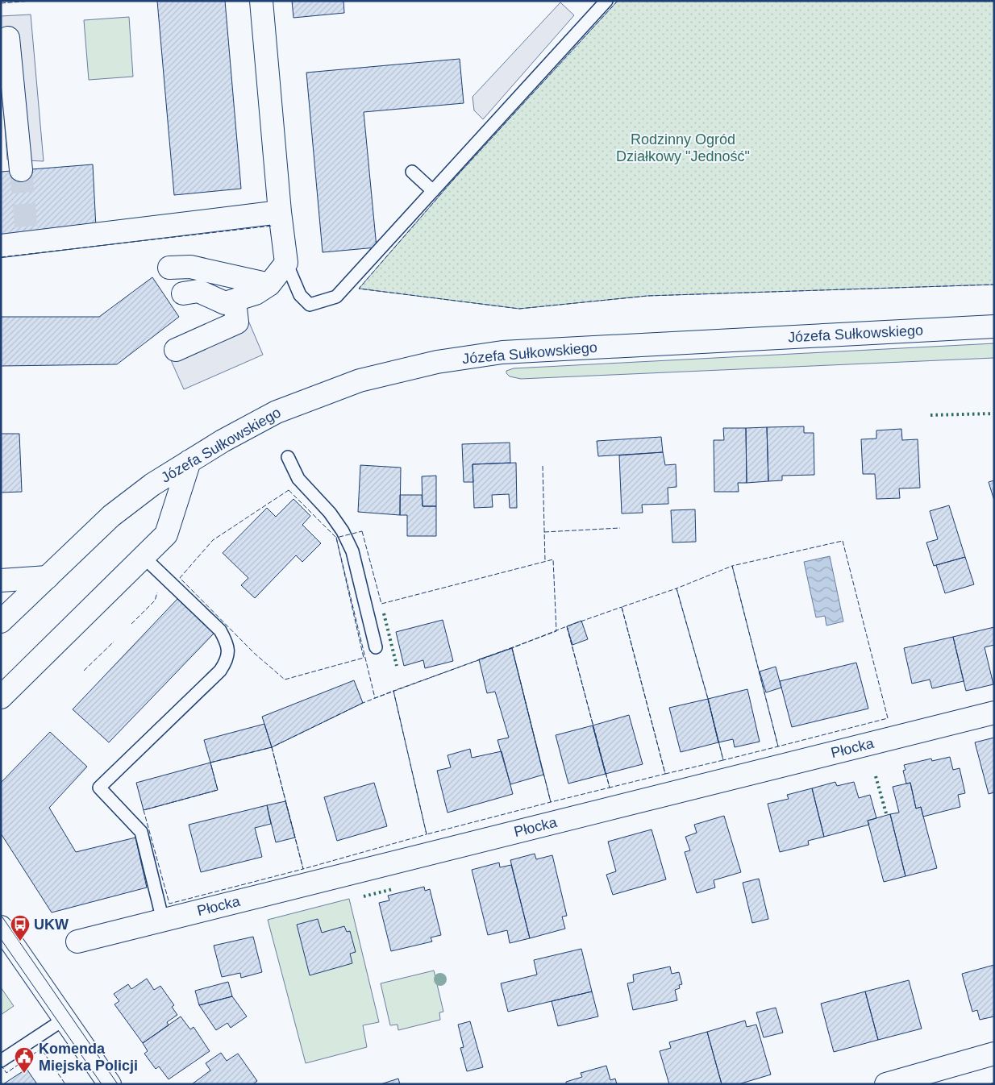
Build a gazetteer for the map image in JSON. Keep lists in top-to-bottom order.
{
  "streets": {
    "street": ["Józefa Sułkowskiego", "Płocka"]
  },
  "parks": ["Rodzinny Ogród Działkowy \"Jedność\""],
  "places": {
    "bus stop": ["UKW"],
    "public building": ["Komenda Miejska Policji"]
  }
}
